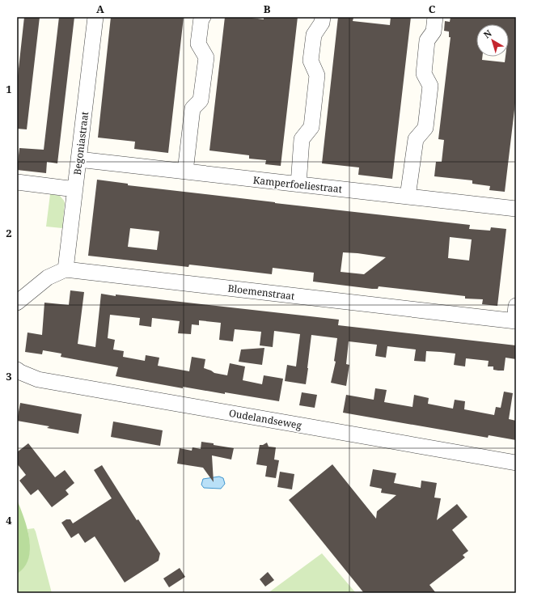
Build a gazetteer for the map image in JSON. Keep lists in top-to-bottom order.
{
  "streets": {
    "street": [
      "Begoniastraat",
      "Kamperfoeliestraat",
      "Bloemenstraat",
      "Oudelandseweg"
    ]
  },
  "crossings": [
    ["Begoniastraat", "Kamperfoeliestraat"],
    ["Begoniastraat", "Bloemenstraat"]
  ],
  "north": "top left",
  "grid": {
    "columns": ["A", "B", "C"],
    "rows": [
      "1",
      "2",
      "3",
      "4"
    ]
  }
}
